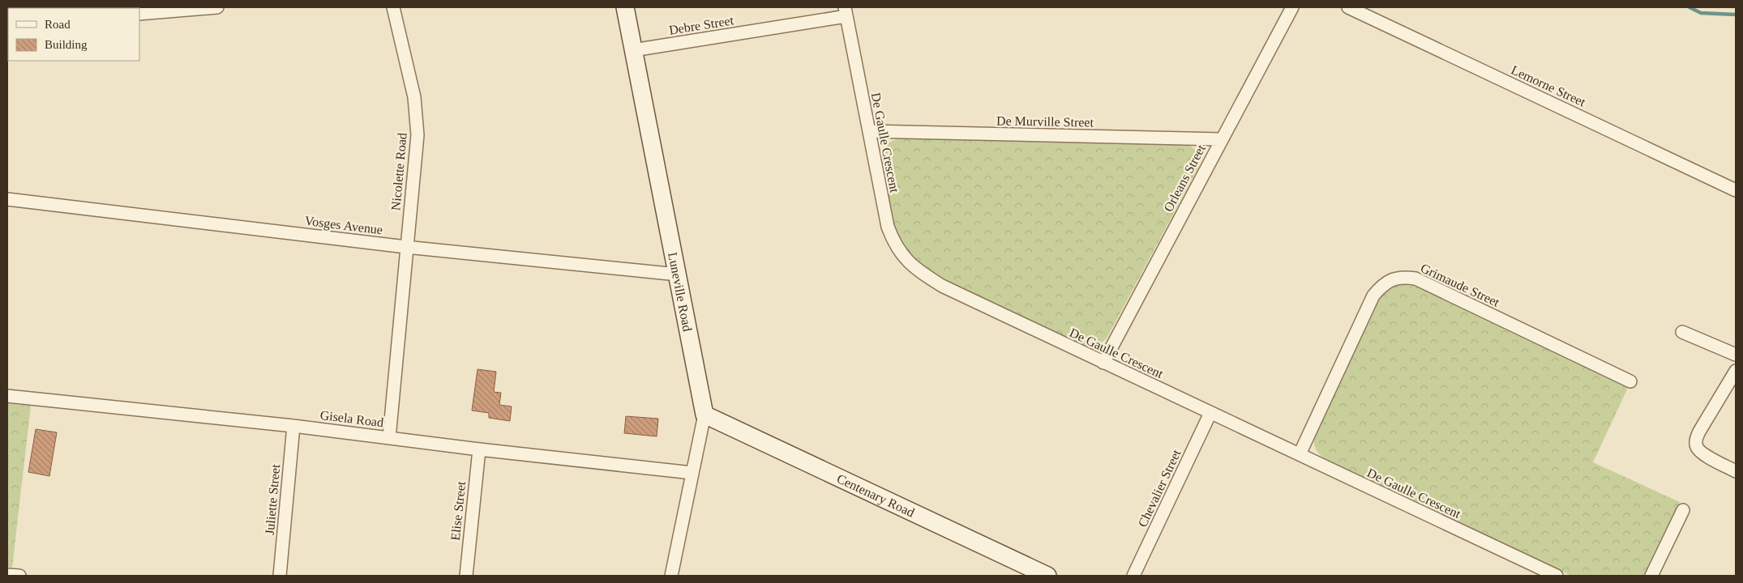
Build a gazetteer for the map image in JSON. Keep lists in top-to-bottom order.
{
  "streets": {
    "street": [
      "Debre Street",
      "Lemorne Street",
      "De Murville Street",
      "De Gaulle Crescent",
      "Nicolette Road",
      "Orleans Street",
      "Vosges Avenue",
      "Grimaude Street",
      "Luneville Road",
      "Gisela Road",
      "Chevalier Street",
      "Centenary Road",
      "Juliette Street",
      "Elise Street"
    ]
  },
  "crossings": [
    ["Debre Street", "De Gaulle Crescent"],
    ["Debre Street", "Luneville Road"],
    ["De Murville Street", "De Gaulle Crescent"],
    ["De Murville Street", "Orleans Street"],
    ["De Gaulle Crescent", "Orleans Street"],
    ["De Gaulle Crescent", "Grimaude Street"],
    ["De Gaulle Crescent", "Chevalier Street"],
    ["Nicolette Road", "Vosges Avenue"],
    ["Nicolette Road", "Gisela Road"],
    ["Vosges Avenue", "Luneville Road"],
    ["Luneville Road", "Gisela Road"],
    ["Luneville Road", "Centenary Road"],
    ["Gisela Road", "Juliette Street"],
    ["Gisela Road", "Elise Street"]
  ],
  "legend": ["Road", "Building"]
}
